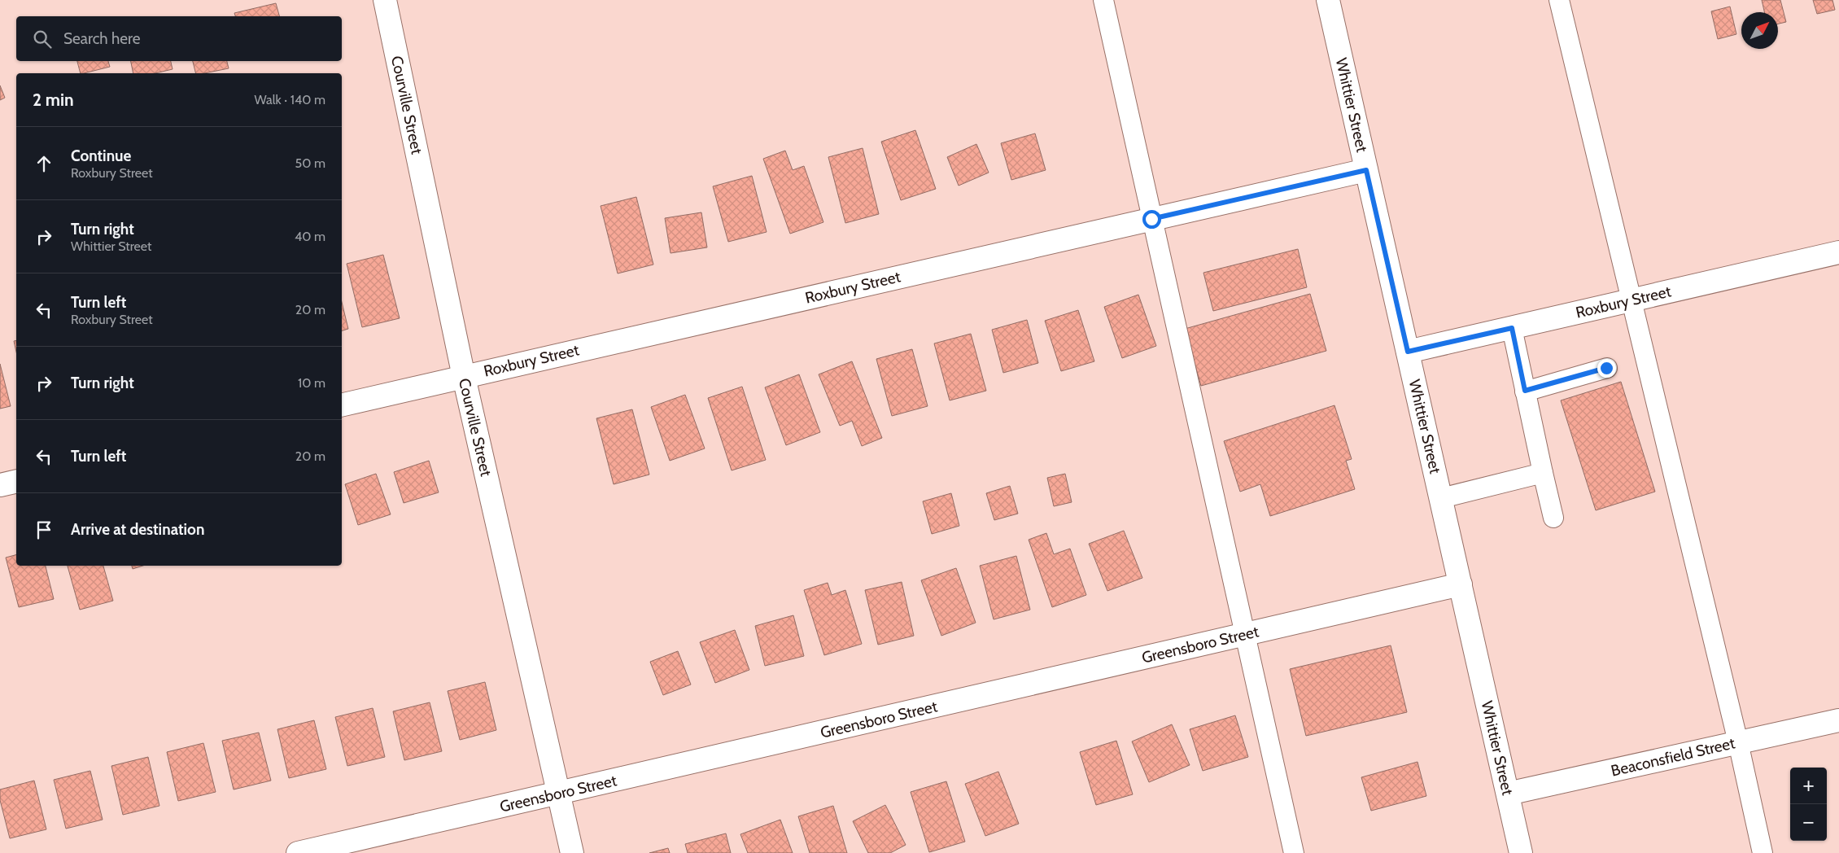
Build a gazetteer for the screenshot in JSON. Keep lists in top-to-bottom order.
{
  "streets": {
    "street": [
      "Courville Street",
      "Whittier Street",
      "Roxbury Street",
      "Greensboro Street",
      "Beaconsfield Street"
    ]
  },
  "crossings": [
    ["Courville Street", "Roxbury Street"],
    ["Courville Street", "Greensboro Street"],
    ["Whittier Street", "Roxbury Street"],
    ["Whittier Street", "Greensboro Street"],
    ["Whittier Street", "Beaconsfield Street"]
  ],
  "north": "top right",
  "page": {
    "search": "Search here",
    "heading": ["2 min", "Walk · 140 m"],
    "list": [
      ["Continue", "Roxbury Street", "50 m"],
      ["Turn right", "Whittier Street", "40 m"],
      ["Turn left", "Roxbury Street", "20 m"],
      ["Turn right", "10 m"],
      ["Turn left", "20 m"],
      "Arrive at destination"
    ],
    "map_buttons": ["+", "−"]
  }
}
